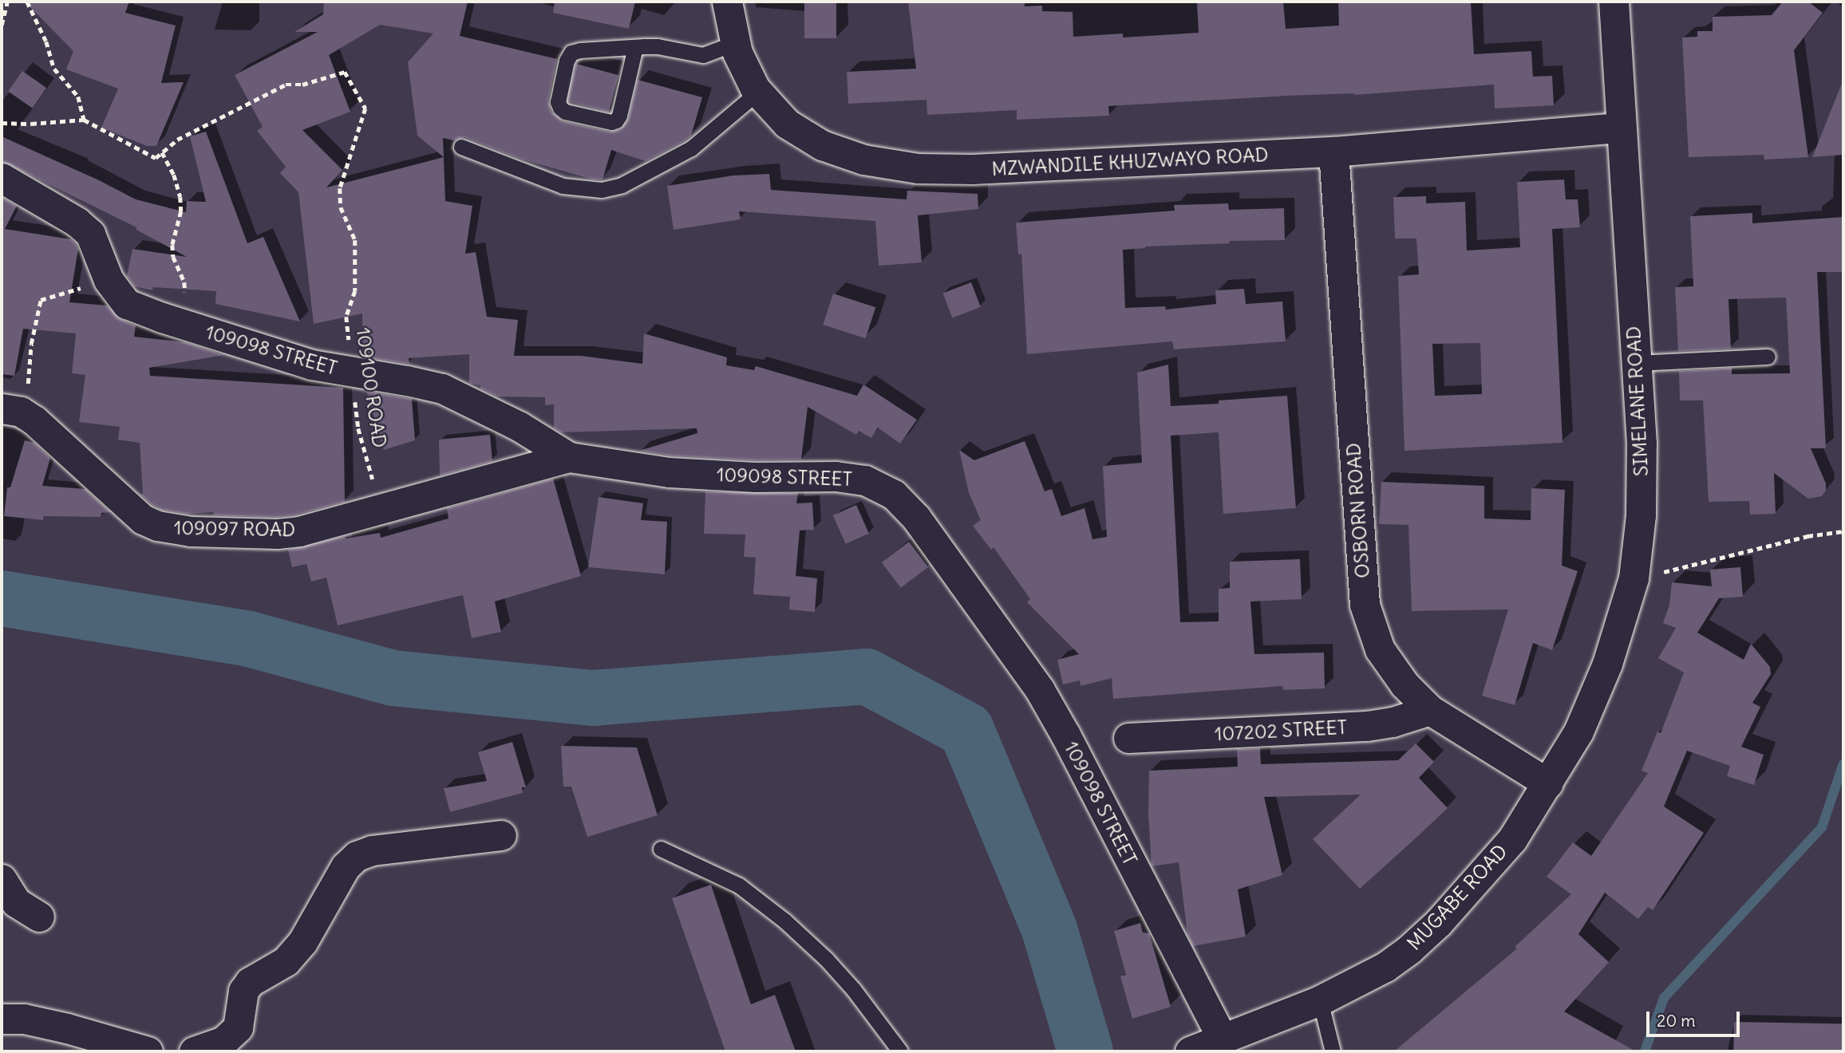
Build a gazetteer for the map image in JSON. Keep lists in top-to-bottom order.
{
  "streets": {
    "street": [
      "MZWANDILE KHUZWAYO ROAD",
      "109098 STREET",
      "SIMELANE ROAD",
      "OSBORN ROAD",
      "109097 ROAD",
      "107202 STREET",
      "MUGABE ROAD"
    ],
    "path": ["109100 ROAD"]
  },
  "crossings": [
    ["MZWANDILE KHUZWAYO ROAD", "SIMELANE ROAD"],
    ["MZWANDILE KHUZWAYO ROAD", "OSBORN ROAD"],
    ["109098 STREET", "109100 ROAD"],
    ["109098 STREET", "109097 ROAD"],
    ["109098 STREET", "MUGABE ROAD"],
    ["109100 ROAD", "109097 ROAD"],
    ["SIMELANE ROAD", "OSBORN ROAD"],
    ["SIMELANE ROAD", "MUGABE ROAD"],
    ["OSBORN ROAD", "107202 STREET"],
    ["OSBORN ROAD", "MUGABE ROAD"]
  ],
  "scale_bar": "20 m"
}
